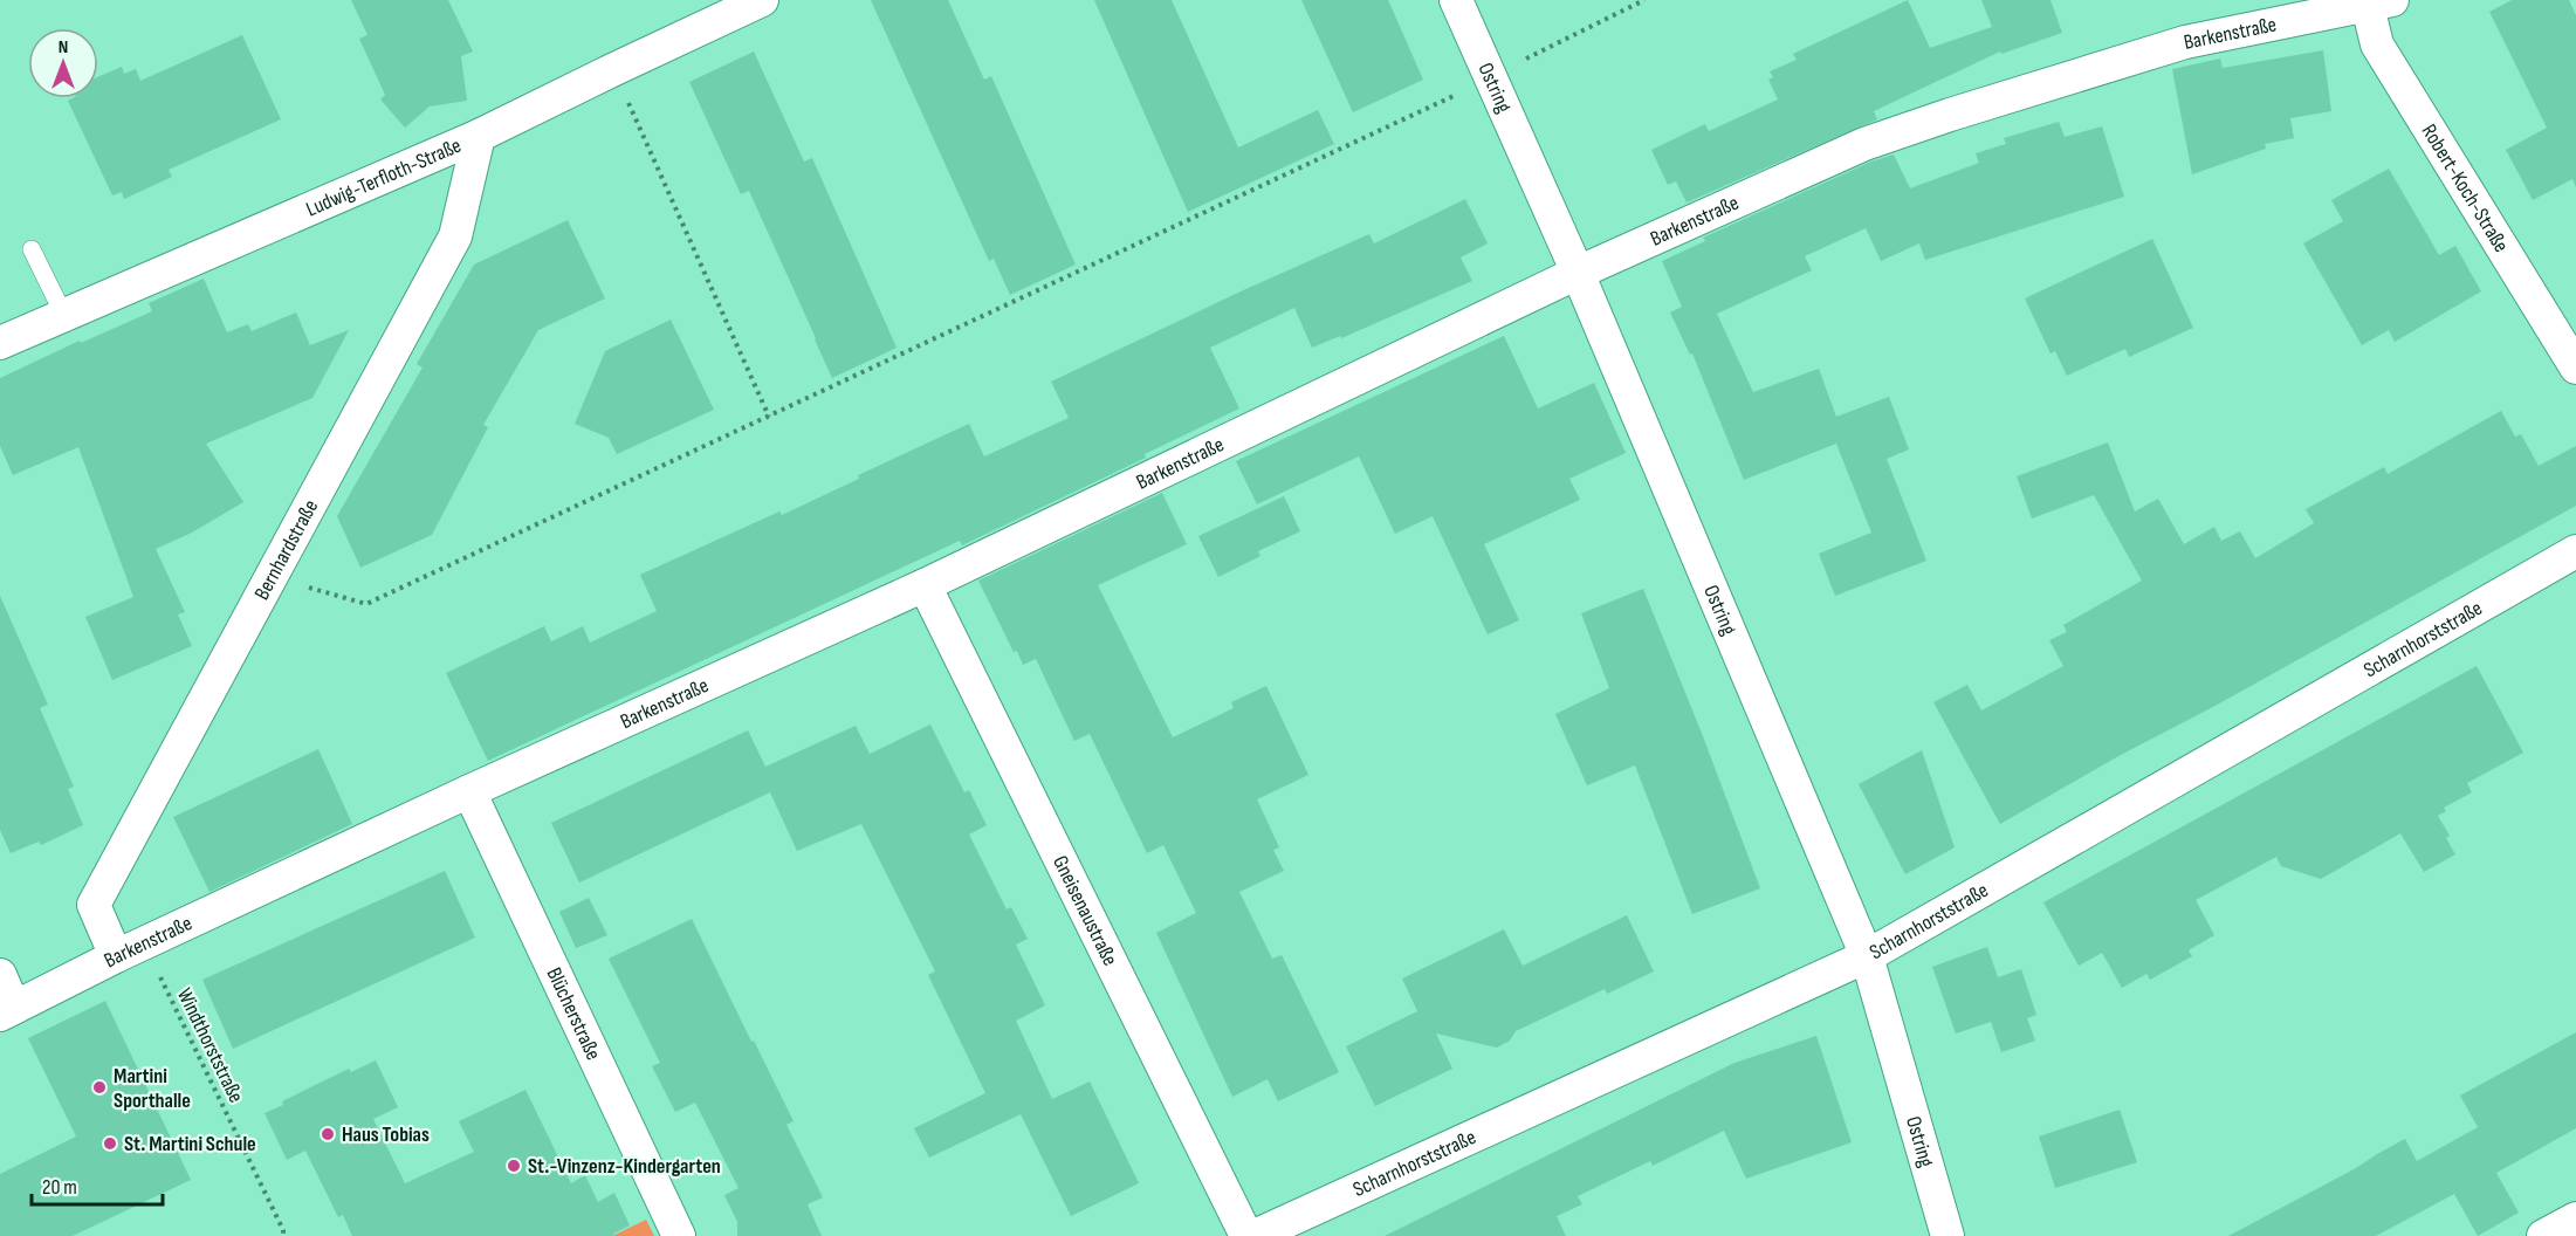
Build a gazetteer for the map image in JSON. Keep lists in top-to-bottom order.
{
  "streets": {
    "street": [
      "Barkenstraße",
      "Ostring",
      "Ludwig-Terfloth-Straße",
      "Robert-Koch-Straße",
      "Bernhardstraße",
      "Scharnhorststraße",
      "Gneisenaustraße",
      "Blücherstraße"
    ],
    "path": ["Windthorststraße"]
  },
  "crossings": [
    ["Barkenstraße", "Ostring"],
    ["Barkenstraße", "Robert-Koch-Straße"],
    ["Barkenstraße", "Bernhardstraße"],
    ["Barkenstraße", "Gneisenaustraße"],
    ["Barkenstraße", "Blücherstraße"],
    ["Barkenstraße", "Windthorststraße"],
    ["Ostring", "Scharnhorststraße"],
    ["Ludwig-Terfloth-Straße", "Bernhardstraße"],
    ["Bernhardstraße", "Windthorststraße"]
  ],
  "places": [
    "Martini Sporthalle",
    "Haus Tobias",
    "St. Martini Schule",
    "St.-Vinzenz-Kindergarten"
  ],
  "scale_bar": "20 m",
  "north": "top"
}
